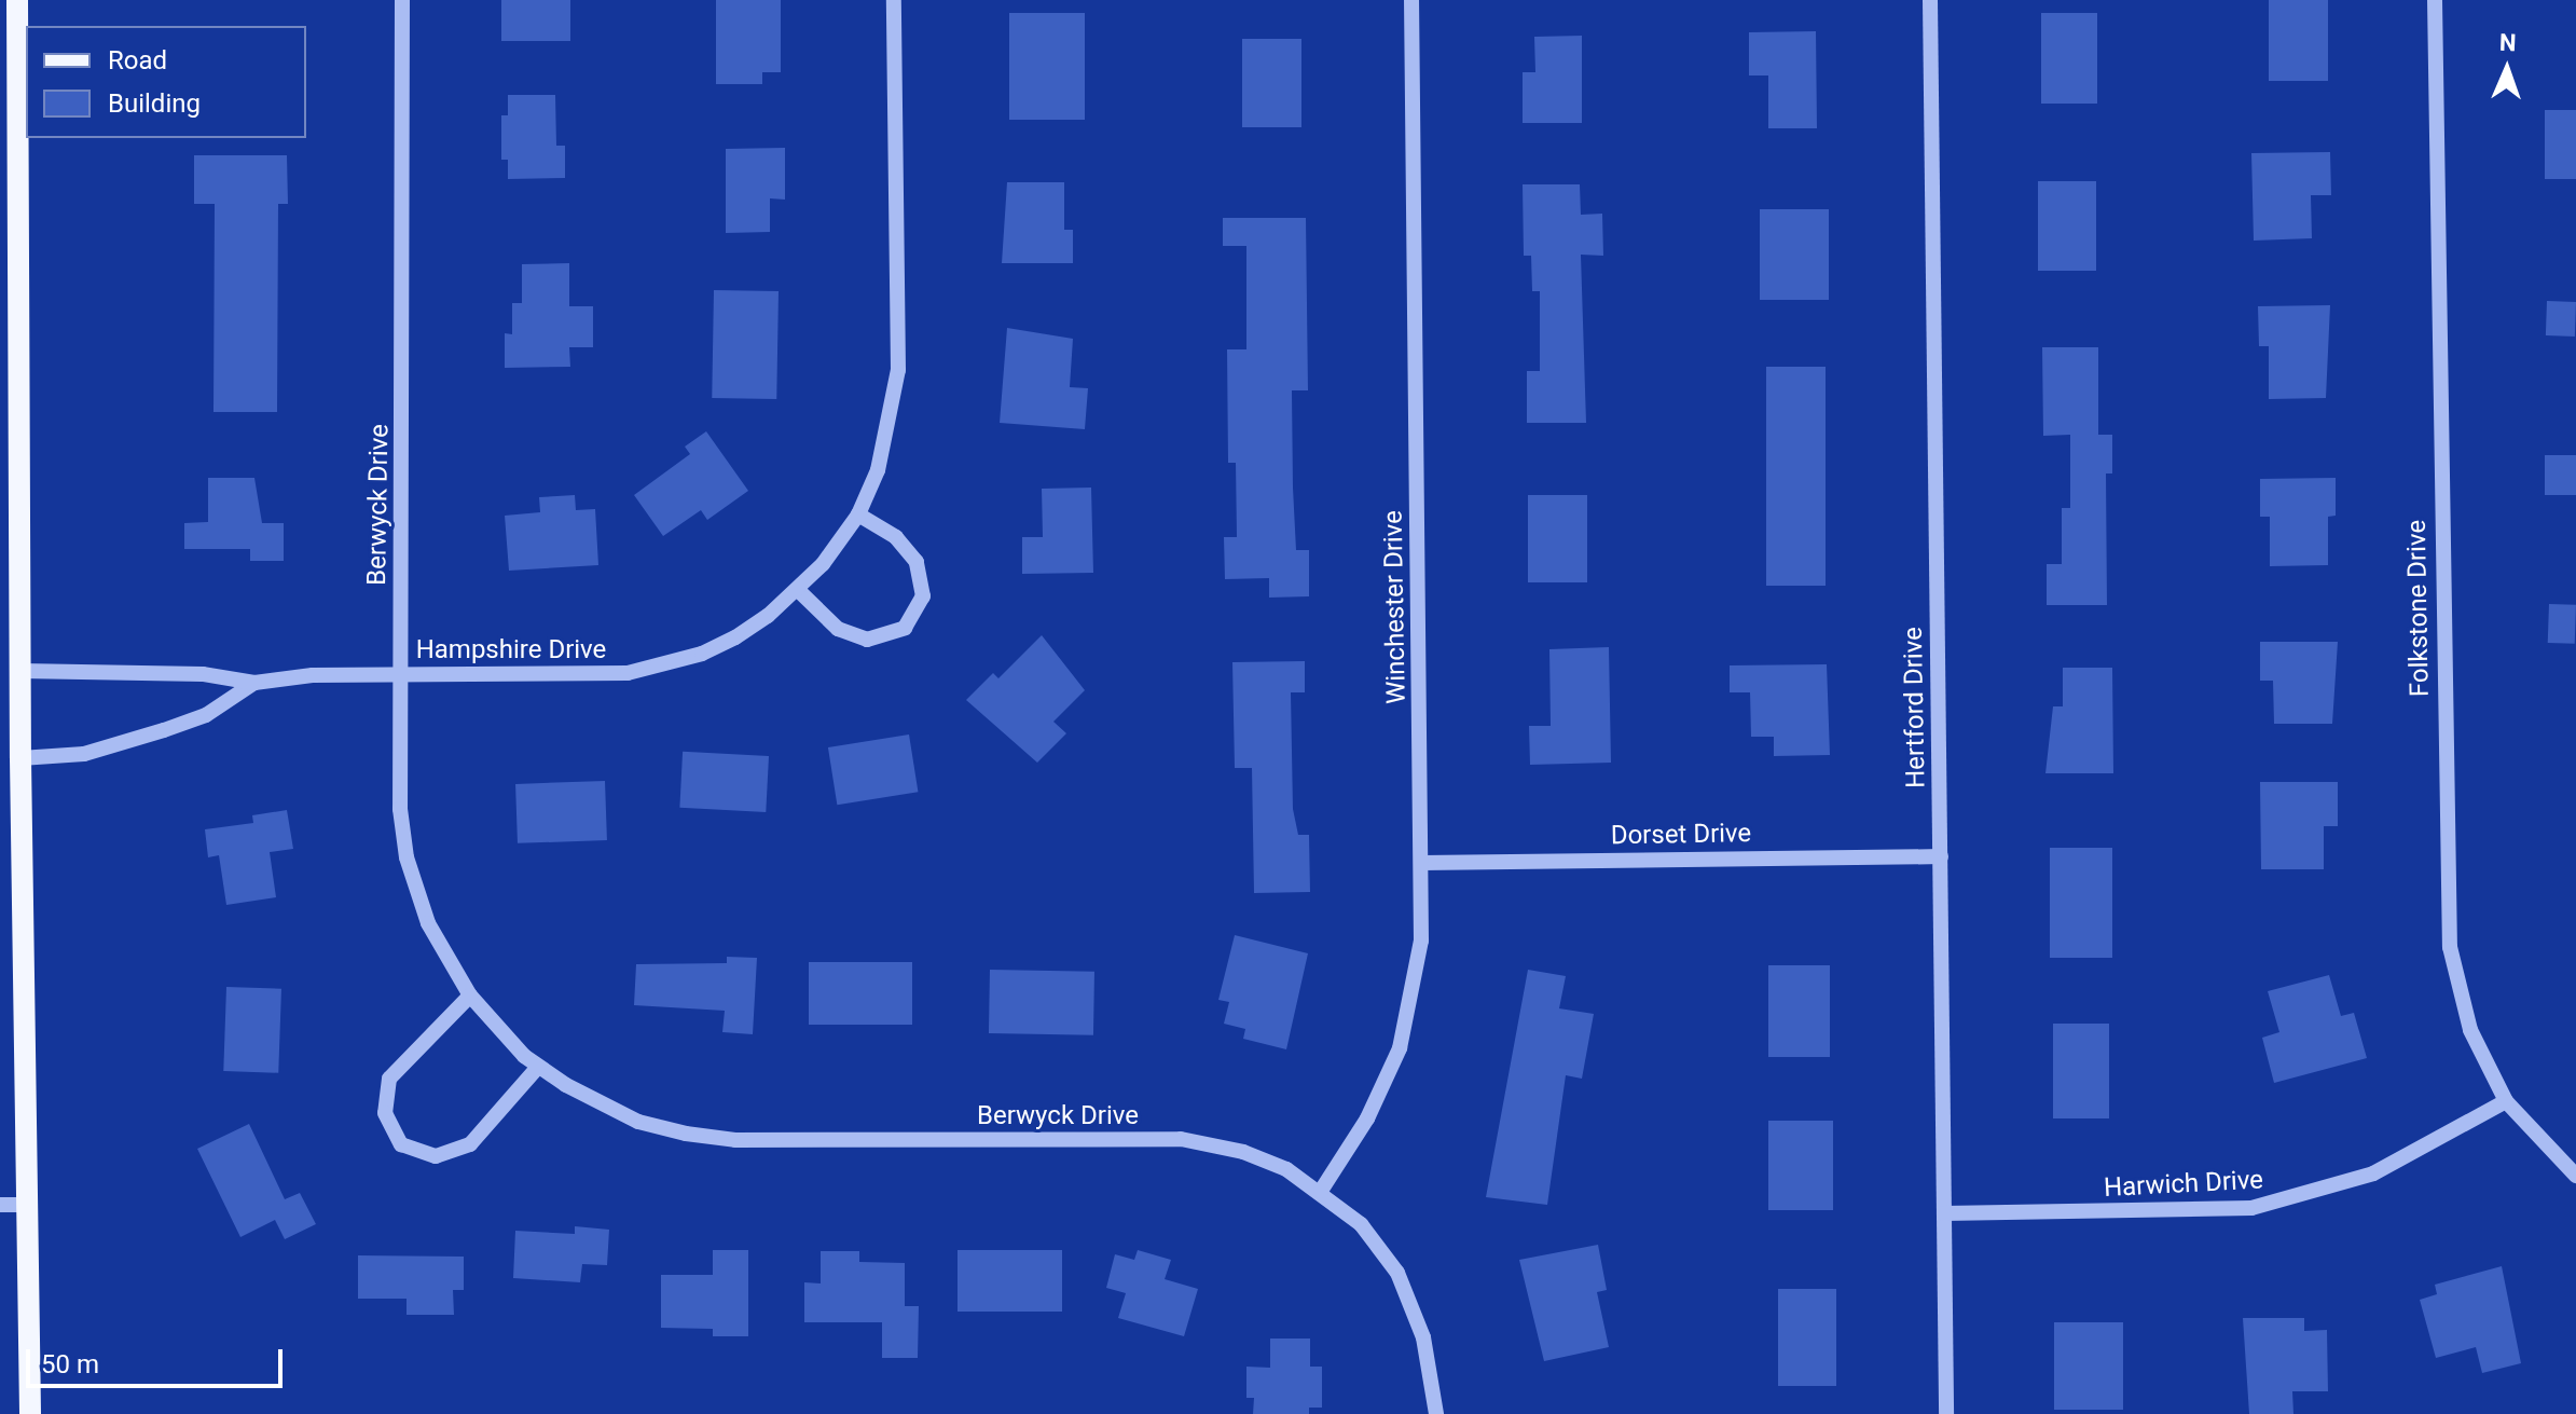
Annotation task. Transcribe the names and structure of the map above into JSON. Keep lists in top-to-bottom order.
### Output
{
  "streets": {
    "street": [
      "Berwyck Drive",
      "Winchester Drive",
      "Folkstone Drive",
      "Hampshire Drive",
      "Hertford Drive",
      "Dorset Drive",
      "Harwich Drive"
    ]
  },
  "crossings": [
    ["Berwyck Drive", "Winchester Drive"],
    ["Berwyck Drive", "Hampshire Drive"],
    ["Winchester Drive", "Dorset Drive"],
    ["Folkstone Drive", "Harwich Drive"],
    ["Hertford Drive", "Dorset Drive"],
    ["Hertford Drive", "Harwich Drive"]
  ],
  "legend": ["Road", "Building"],
  "scale_bar": "50 m",
  "north": "top"
}
